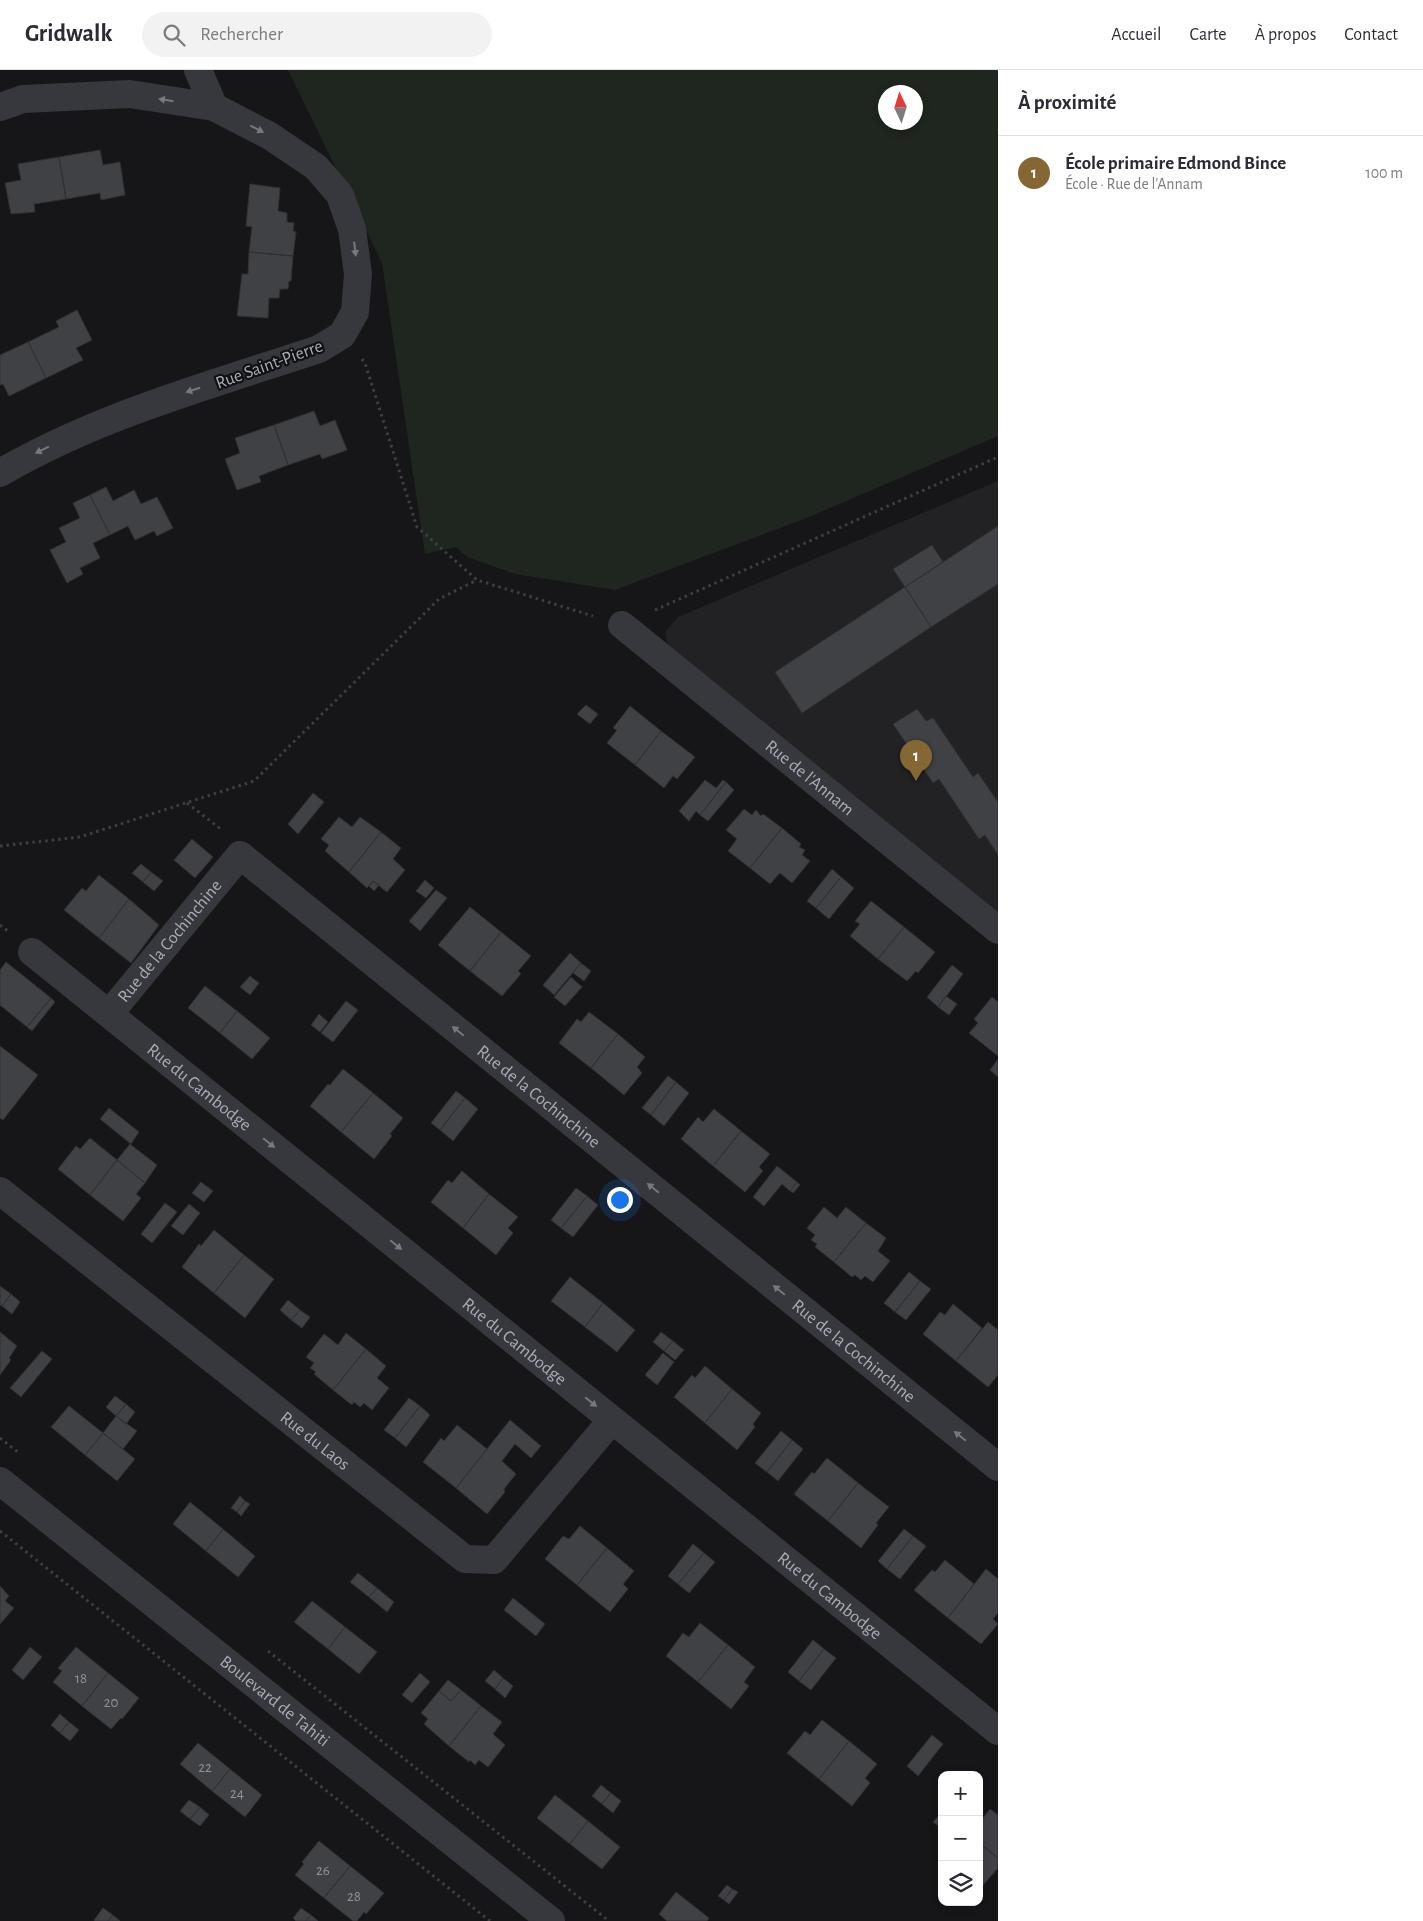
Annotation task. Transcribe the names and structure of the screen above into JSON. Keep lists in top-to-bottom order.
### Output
{
  "streets": {
    "street": [
      "Rue Saint-Pierre",
      "Rue de l'Annam",
      "Rue de la Cochinchine",
      "Rue du Cambodge",
      "Rue du Laos",
      "Boulevard de Tahiti"
    ]
  },
  "crossings": [
    ["Rue de la Cochinchine", "Rue du Cambodge"],
    ["Rue du Cambodge", "Rue du Laos"]
  ],
  "one_way": ["Rue de la Cochinchine", "Rue du Cambodge"],
  "house_numbers": [
    "18",
    "20",
    "22",
    "24",
    "26",
    "28"
  ],
  "north": "top",
  "page": {
    "header": "Gridwalk",
    "search": "Rechercher",
    "nav": [
      "Accueil",
      "Carte",
      "À propos",
      "Contact"
    ],
    "heading": "À proximité",
    "list": [
      {
        "mark": "1",
        "name": "École primaire Edmond Bince",
        "note": "École · Rue de l'Annam",
        "value": "100 m"
      }
    ],
    "pins": "1",
    "map_buttons": ["+", "−"]
  }
}
